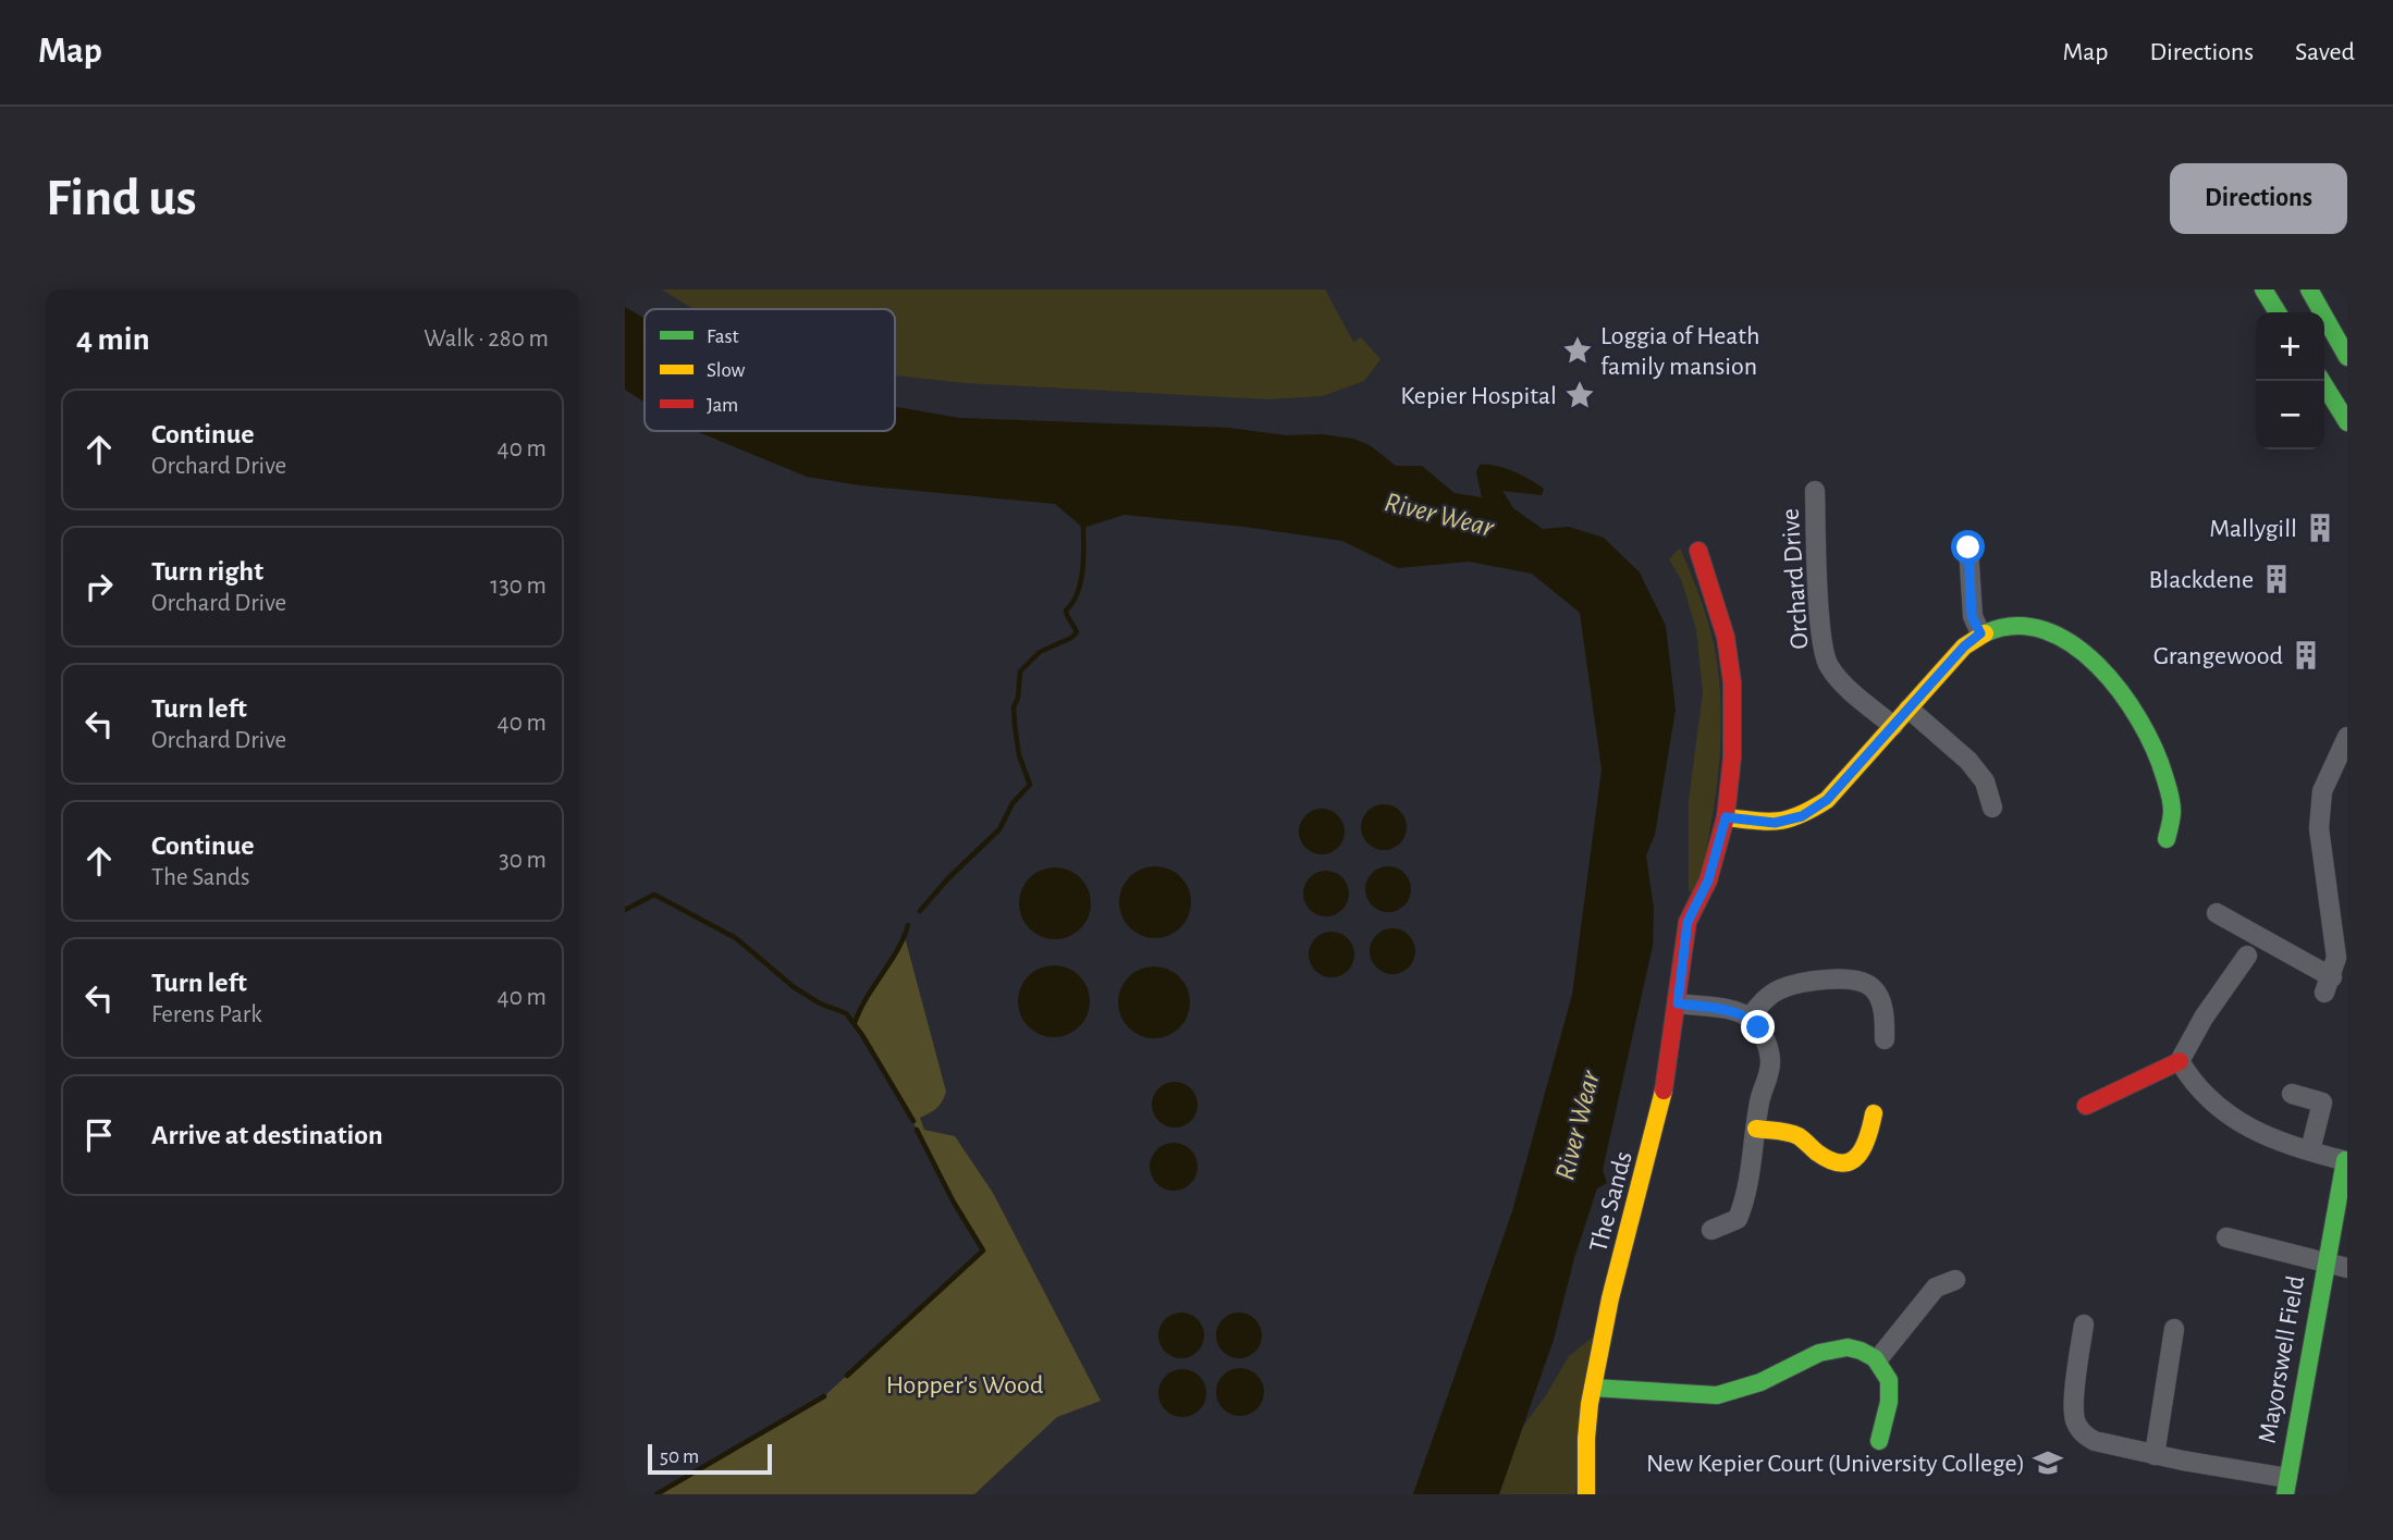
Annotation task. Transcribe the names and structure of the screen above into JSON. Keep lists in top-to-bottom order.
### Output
{
  "streets": {
    "main road": ["The Sands", "Mayorswell Field"],
    "street": ["Orchard Drive"]
  },
  "water": ["River Wear"],
  "parks": ["Hopper's Wood"],
  "places": {
    "place": ["Loggia of Heath family mansion", "Kepier Hospital"],
    "building": ["Mallygill", "Blackdene", "Grangewood"],
    "school or university": ["New Kepier Court (University College)"]
  },
  "legend": ["Fast", "Slow", "Jam"],
  "scale_bar": "50 m",
  "page": {
    "header": "Map",
    "nav": ["Map", "Directions", "Saved"],
    "buttons": "Directions",
    "title": "Find us",
    "heading": ["4 min", "Walk · 280 m"],
    "map_buttons": ["+", "−"],
    "list": [
      ["Continue", "Orchard Drive", "40 m"],
      ["Turn right", "Orchard Drive", "130 m"],
      ["Turn left", "Orchard Drive", "40 m"],
      ["Continue", "The Sands", "30 m"],
      ["Turn left", "Ferens Park", "40 m"],
      "Arrive at destination"
    ],
    "scale": "50 m"
  }
}
